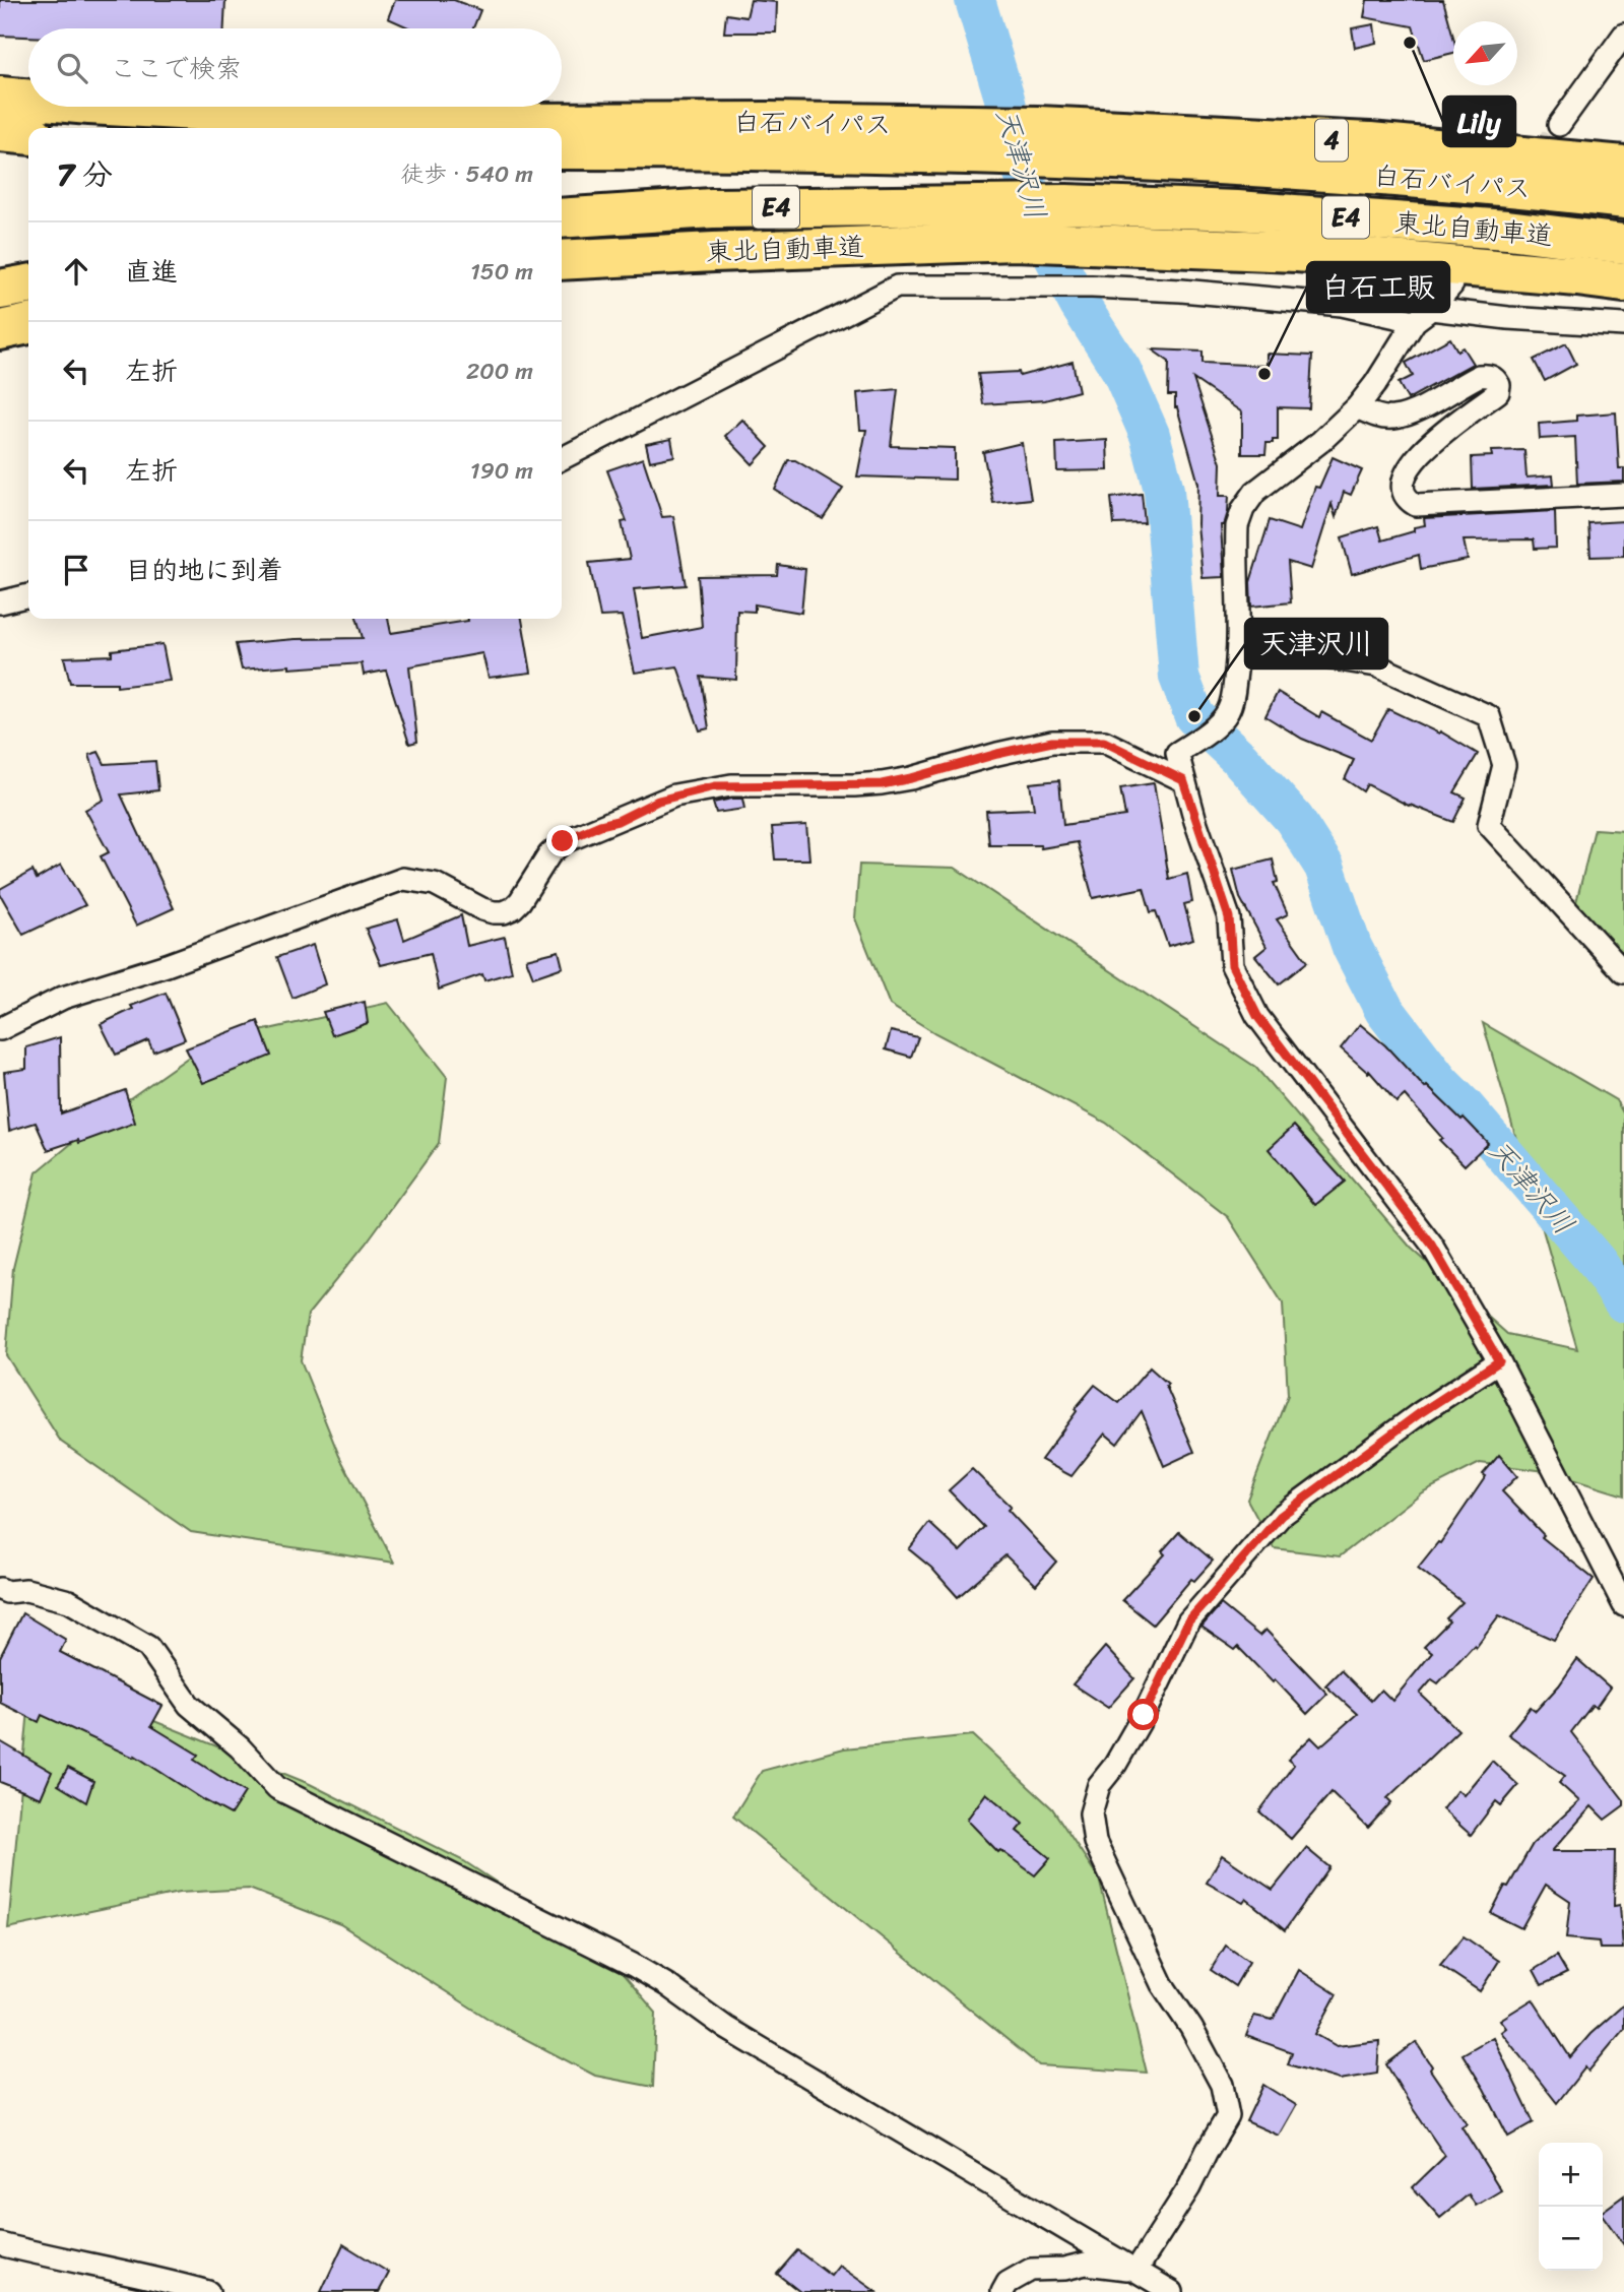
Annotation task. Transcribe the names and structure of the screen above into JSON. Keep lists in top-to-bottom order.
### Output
{
  "streets": {
    "highway": [
      "白石バイパス",
      "4",
      "E4",
      "東北自動車道"
    ]
  },
  "water": ["天津沢川"],
  "places": ["Lily", "白石工販", "天津沢川"],
  "north": "bottom left",
  "page": {
    "search": "ここで検索",
    "heading": ["7 分", "徒歩 · 540 m"],
    "list": [
      ["直進", "150 m"],
      ["左折", "200 m"],
      ["左折", "190 m"],
      "目的地に到着"
    ],
    "map_buttons": ["+", "−"]
  }
}
